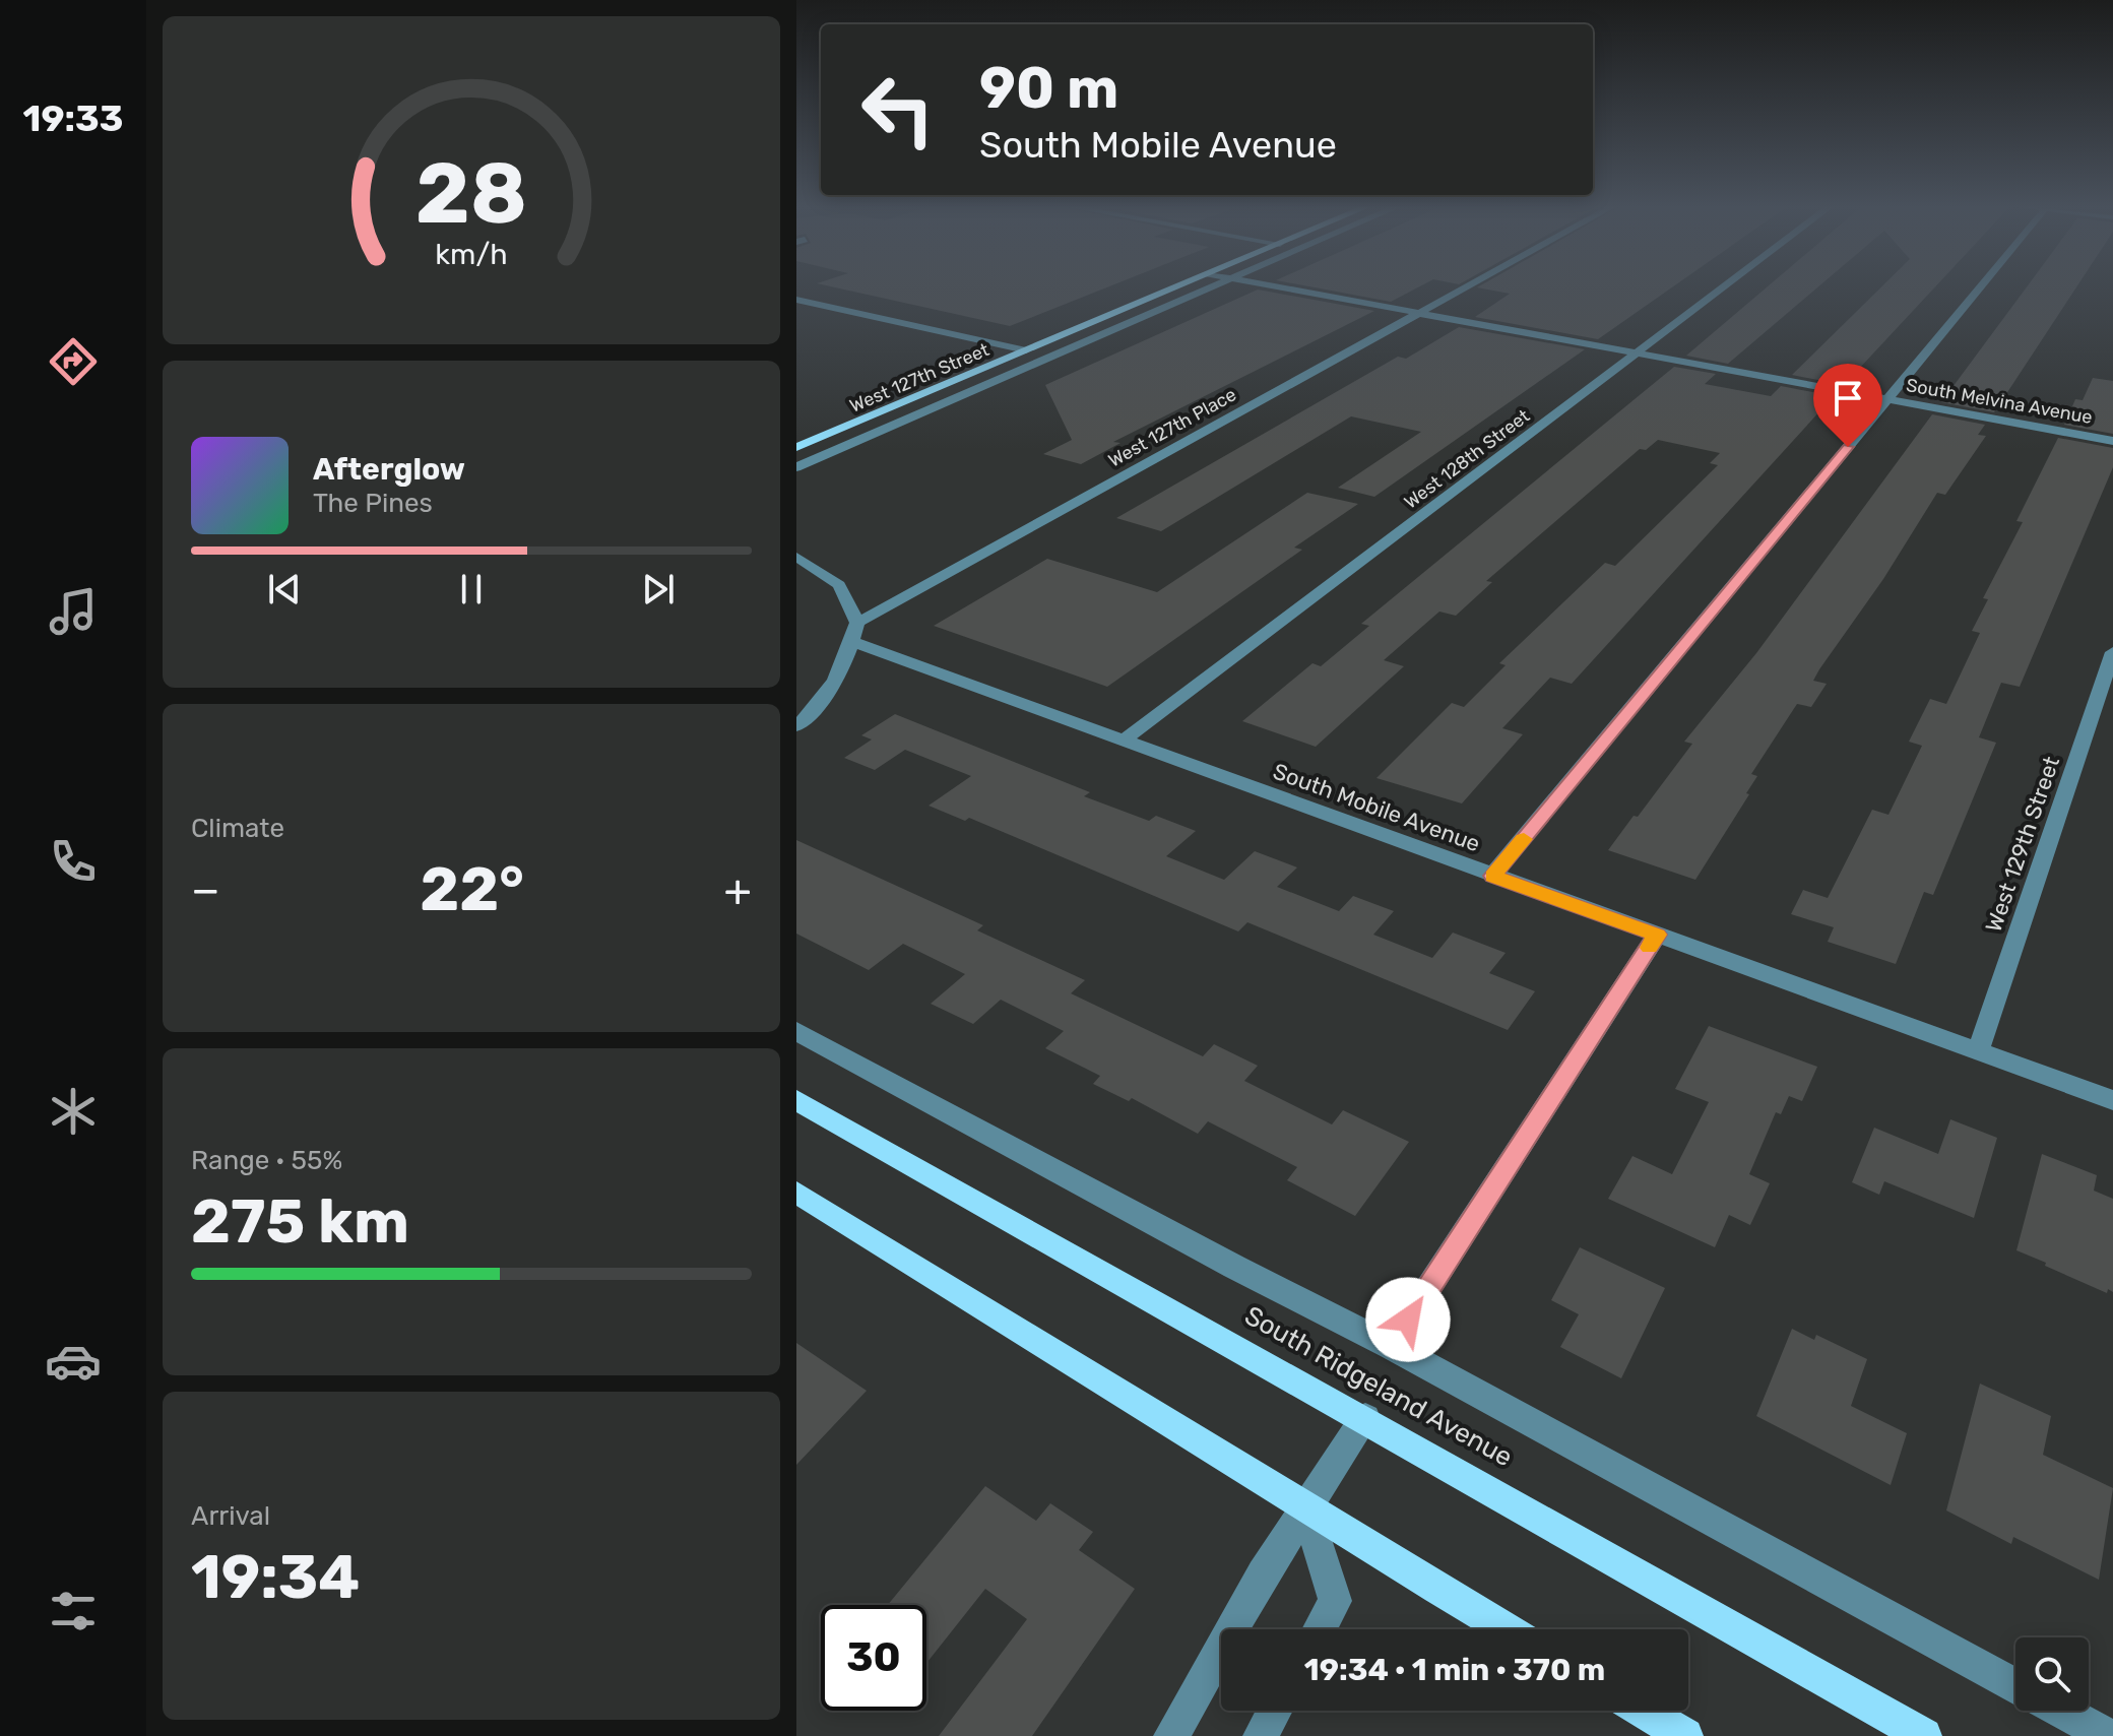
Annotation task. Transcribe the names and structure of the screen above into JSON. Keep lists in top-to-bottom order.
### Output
{
  "streets": {
    "main road": ["West 127th Street", "South Ridgeland Avenue"],
    "street": [
      "South Melvina Avenue",
      "West 127th Place",
      "West 128th Street",
      "South Mobile Avenue",
      "West 129th Street"
    ]
  },
  "crossings": [
    ["South Melvina Avenue", "West 127th Place"],
    ["South Melvina Avenue", "West 128th Street"],
    ["West 127th Place", "South Mobile Avenue"],
    ["West 128th Street", "South Mobile Avenue"],
    ["South Mobile Avenue", "West 129th Street"]
  ],
  "page": {
    "tabs": "19:33",
    "turn": ["90 m", "South Mobile Avenue"],
    "song": ["Afterglow", "The Pines"],
    "tile": [
      "Climate",
      ["Range · 55%", "275 km"],
      ["Arrival", "19:34"]
    ],
    "heat": ["−", "22°", "+"],
    "limit": "30",
    "trip": "19:34 · 1 min · 370 m",
    "gauge": ["28", "km/h"]
  }
}
